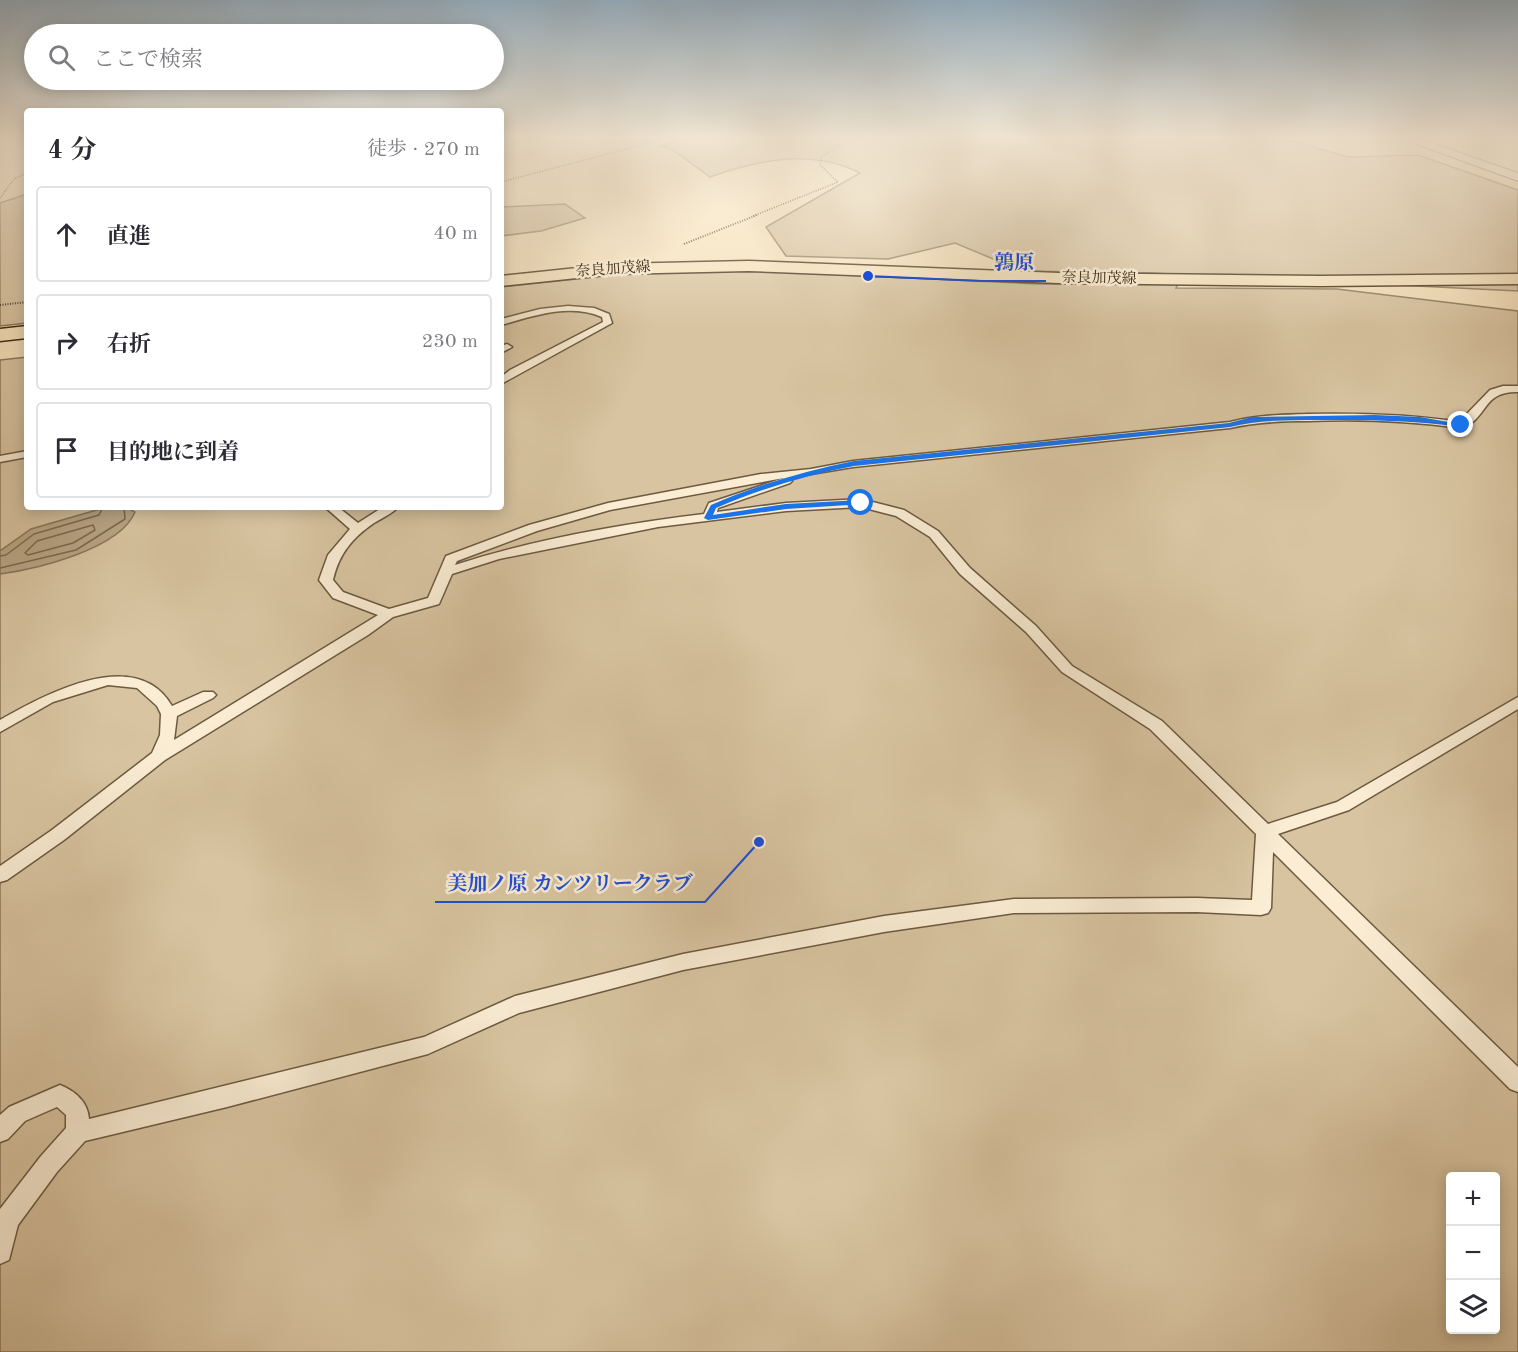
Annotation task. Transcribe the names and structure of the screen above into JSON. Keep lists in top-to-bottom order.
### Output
{
  "streets": {
    "main road": ["奈良加茂線"]
  },
  "places": ["鶉原", "美加ノ原 カンツリークラブ"],
  "page": {
    "search": "ここで検索",
    "heading": ["4 分", "徒歩 · 270 m"],
    "list": [
      ["直進", "40 m"],
      ["右折", "230 m"],
      "目的地に到着"
    ],
    "map_buttons": ["+", "−"]
  }
}
